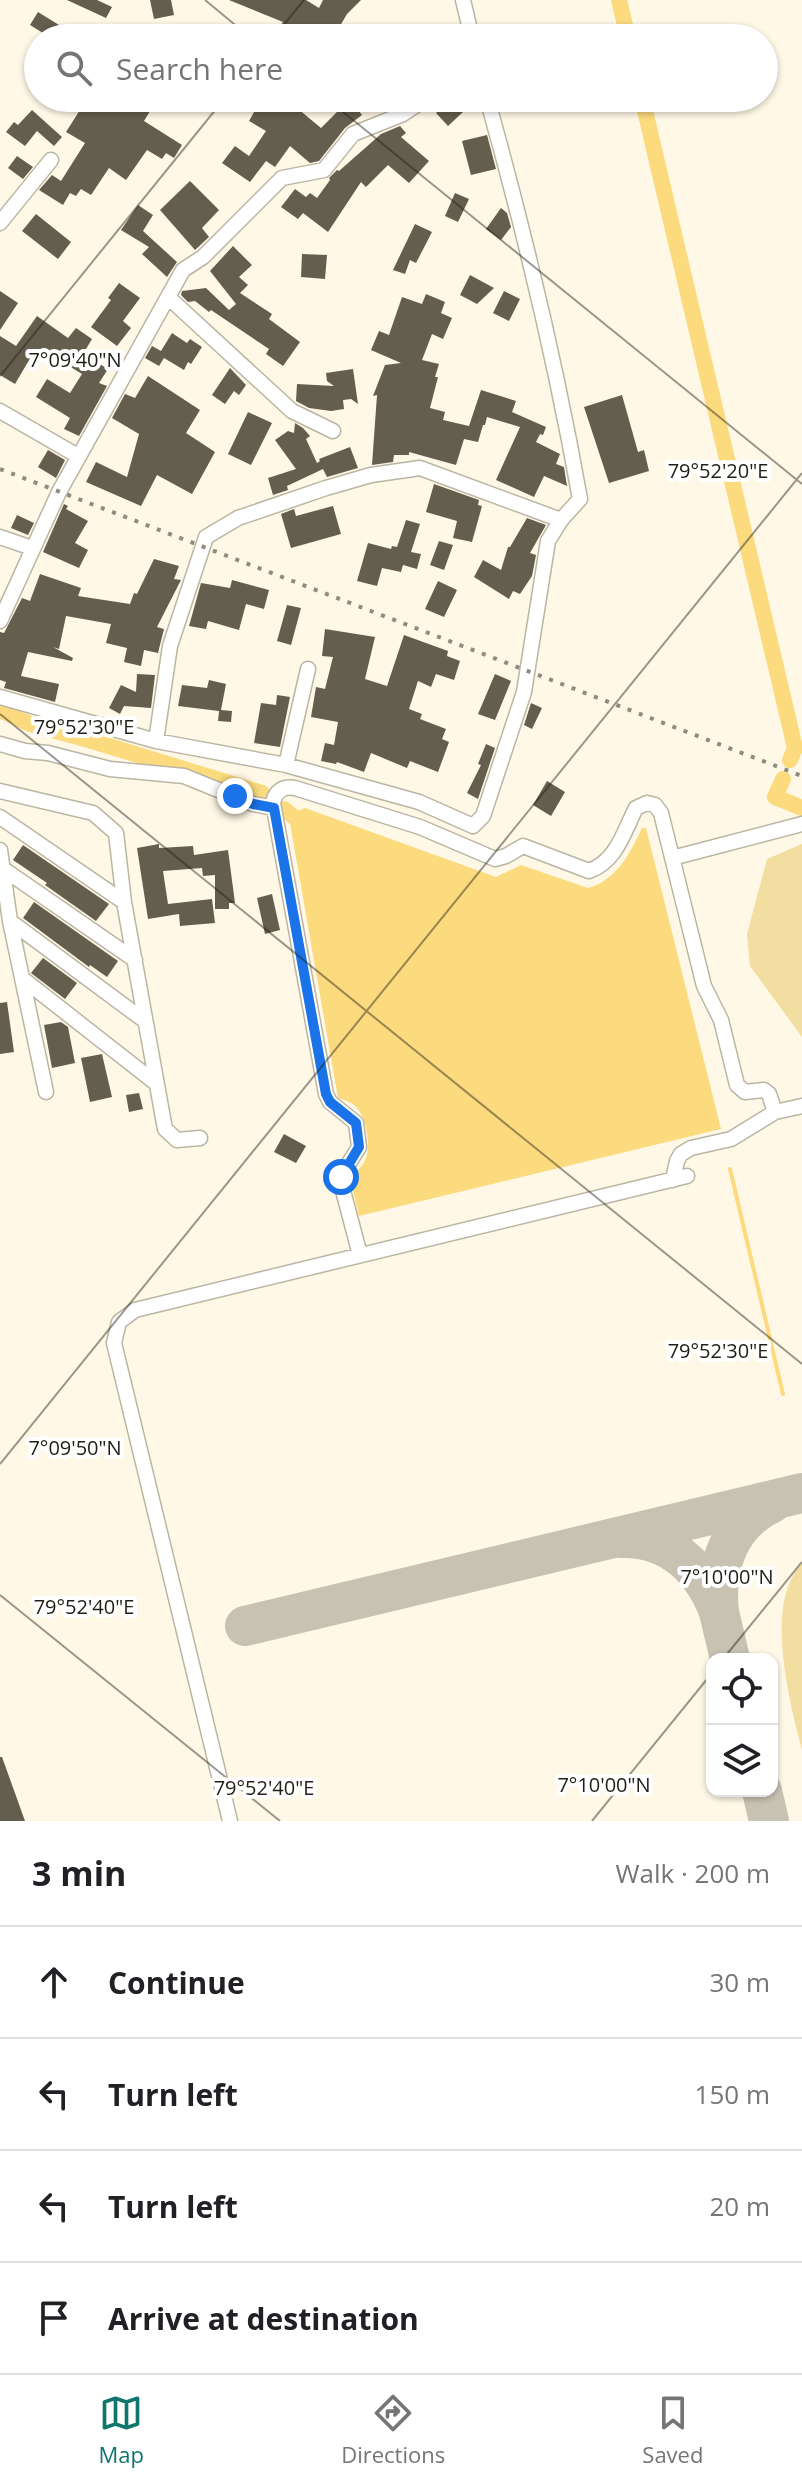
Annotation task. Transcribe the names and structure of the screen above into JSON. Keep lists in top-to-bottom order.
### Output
{
  "page": {
    "search": "Search here",
    "heading": ["3 min", "Walk · 200 m"],
    "list": [
      ["Continue", "30 m"],
      ["Turn left", "150 m"],
      ["Turn left", "20 m"],
      "Arrive at destination"
    ],
    "nav": ["Map", "Directions", "Saved"]
  },
  "coordinates": [
    "7°09'40\"N",
    "79°52'20\"E",
    "79°52'30\"E",
    "7°09'50\"N",
    "7°10'00\"N",
    "79°52'40\"E"
  ]
}
